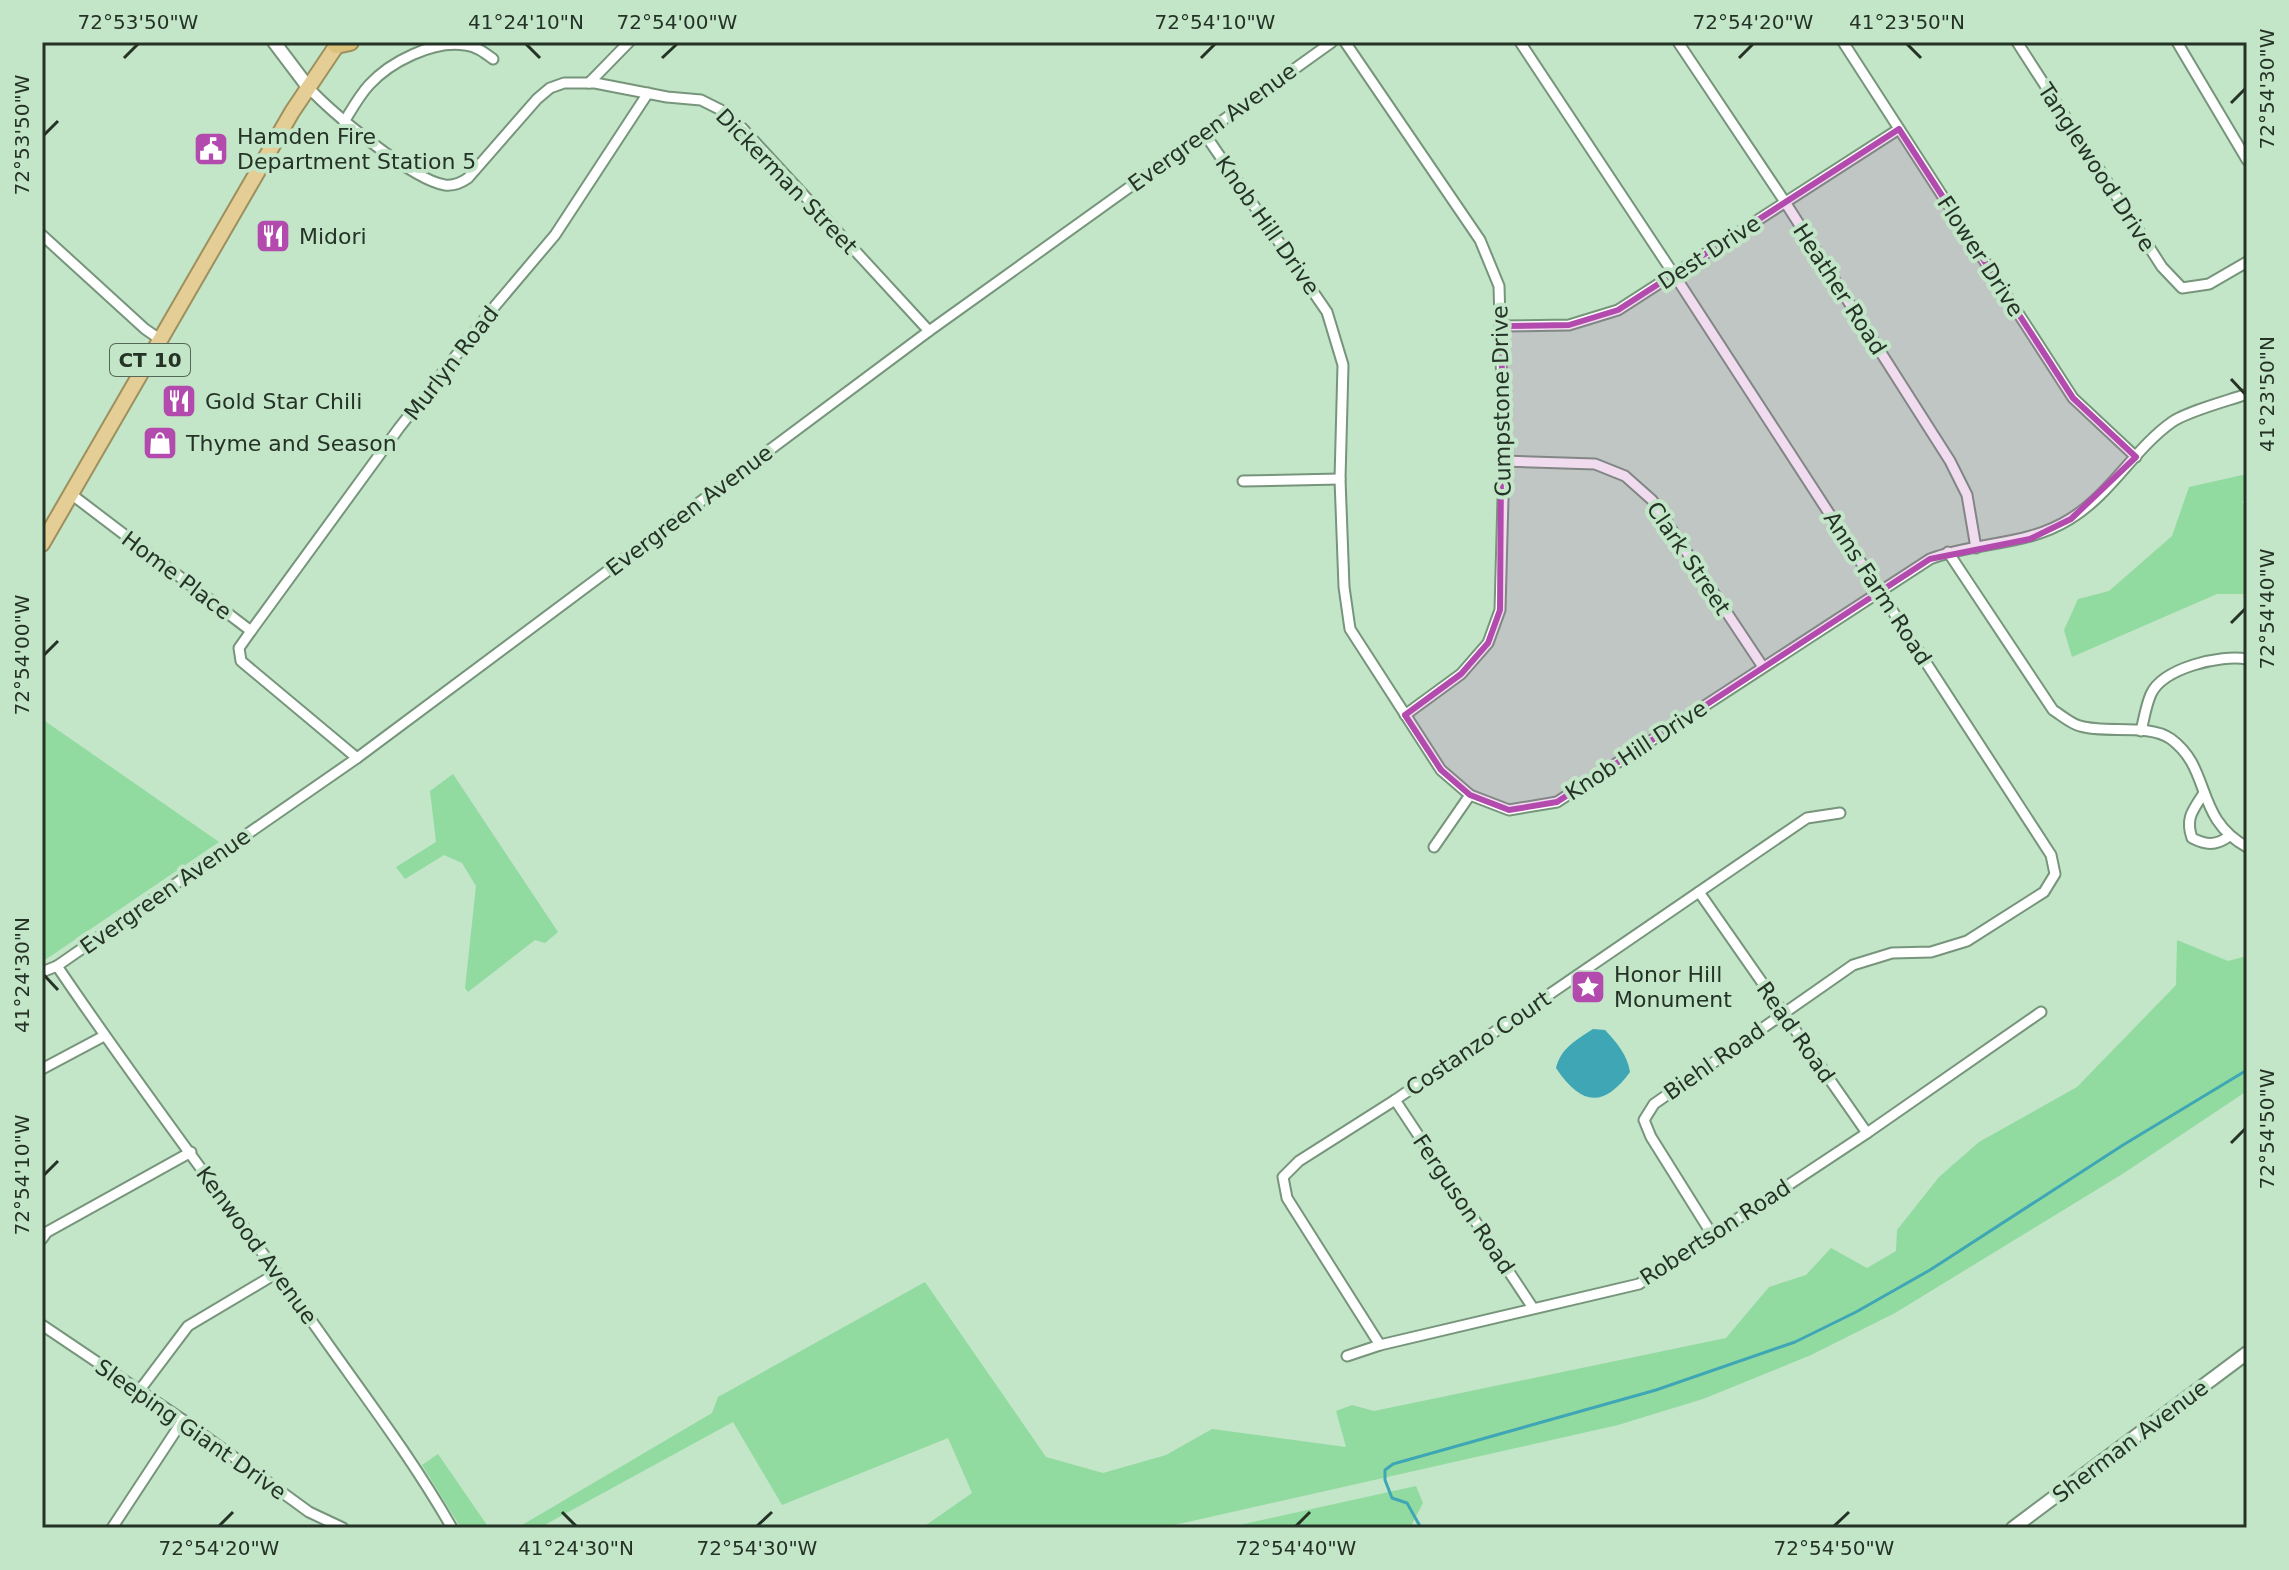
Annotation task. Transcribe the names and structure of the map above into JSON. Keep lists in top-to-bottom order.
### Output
{
  "streets": {
    "highway": ["CT 10"],
    "main road": ["Sherman Avenue"],
    "street": [
      "Evergreen Avenue",
      "Tanglewood Drive",
      "Dickerman Street",
      "Knob Hill Drive",
      "Dest Drive",
      "Flower Drive",
      "Heather Road",
      "Murlyn Road",
      "Cumpstone Drive",
      "Clark Street",
      "Home Place",
      "Anns Farm Road",
      "Read Road",
      "Costanzo Court",
      "Biehl Road",
      "Ferguson Road",
      "Robertson Road",
      "Kenwood Avenue",
      "Sleeping Giant Drive"
    ]
  },
  "crossings": [
    ["Evergreen Avenue", "Dickerman Street"],
    ["Evergreen Avenue", "Knob Hill Drive"],
    ["Evergreen Avenue", "Home Place"],
    ["Evergreen Avenue", "Kenwood Avenue"],
    ["Dickerman Street", "CT 10"],
    ["Dickerman Street", "Murlyn Road"],
    ["Knob Hill Drive", "Flower Drive"],
    ["Knob Hill Drive", "Heather Road"],
    ["Knob Hill Drive", "Cumpstone Drive"],
    ["Knob Hill Drive", "Clark Street"],
    ["Knob Hill Drive", "Anns Farm Road"],
    ["Dest Drive", "Flower Drive"],
    ["Dest Drive", "Heather Road"],
    ["Dest Drive", "Cumpstone Drive"],
    ["Dest Drive", "Anns Farm Road"],
    ["CT 10", "Home Place"],
    ["Murlyn Road", "Home Place"],
    ["Cumpstone Drive", "Clark Street"],
    ["Anns Farm Road", "Read Road"],
    ["Anns Farm Road", "Biehl Road"],
    ["Read Road", "Costanzo Court"],
    ["Read Road", "Biehl Road"],
    ["Read Road", "Robertson Road"],
    ["Costanzo Court", "Ferguson Road"],
    ["Costanzo Court", "Robertson Road"],
    ["Biehl Road", "Robertson Road"],
    ["Ferguson Road", "Robertson Road"]
  ],
  "places": {
    "public building": ["Hamden Fire Department Station 5"],
    "restaurant": ["Midori", "Gold Star Chili"],
    "shop": ["Thyme and Season"],
    "place": ["Honor Hill Monument"]
  },
  "coordinates": [
    "72°53'50\"W",
    "41°24'10\"N",
    "72°54'00\"W",
    "72°54'10\"W",
    "72°54'20\"W",
    "41°23'50\"N",
    "72°54'30\"W",
    "72°54'40\"W",
    "41°24'30\"N",
    "72°54'50\"W"
  ]
}
